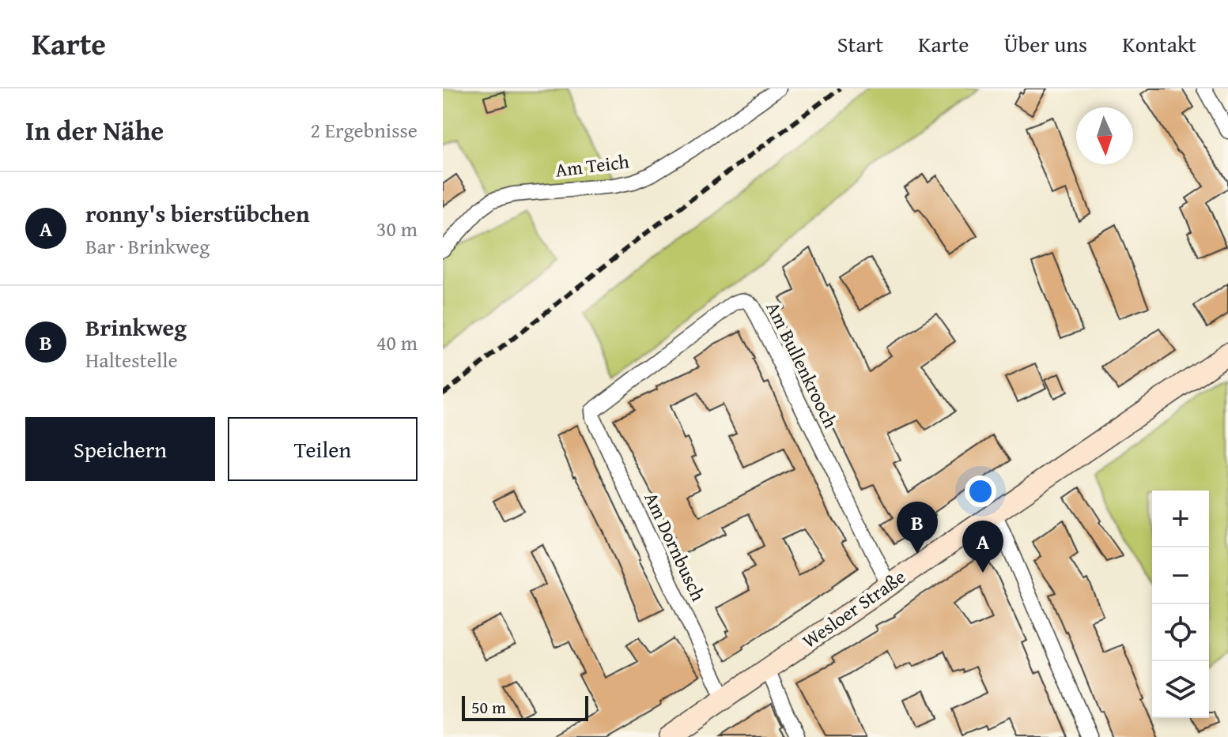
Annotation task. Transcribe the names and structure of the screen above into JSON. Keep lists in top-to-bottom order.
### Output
{
  "streets": {
    "street": [
      "Am Teich",
      "Am Bullenkrooch",
      "Am Dornbusch",
      "Wesloer Straße"
    ]
  },
  "crossings": [
    ["Am Bullenkrooch", "Am Dornbusch"],
    ["Am Bullenkrooch", "Wesloer Straße"],
    ["Am Dornbusch", "Wesloer Straße"]
  ],
  "scale_bar": "50 m",
  "north": "bottom",
  "page": {
    "header": "Karte",
    "nav": [
      "Start",
      "Karte",
      "Über uns",
      "Kontakt"
    ],
    "heading": ["In der Nähe", "2 Ergebnisse"],
    "list": [
      {
        "mark": "A",
        "name": "ronny's bierstübchen",
        "note": "Bar · Brinkweg",
        "value": "30 m"
      },
      {
        "mark": "B",
        "name": "Brinkweg",
        "note": "Haltestelle",
        "value": "40 m"
      }
    ],
    "buttons": ["Speichern", "Teilen"],
    "map_buttons": ["+", "−"],
    "pins": ["B", "A"],
    "scale": "50 m"
  }
}
